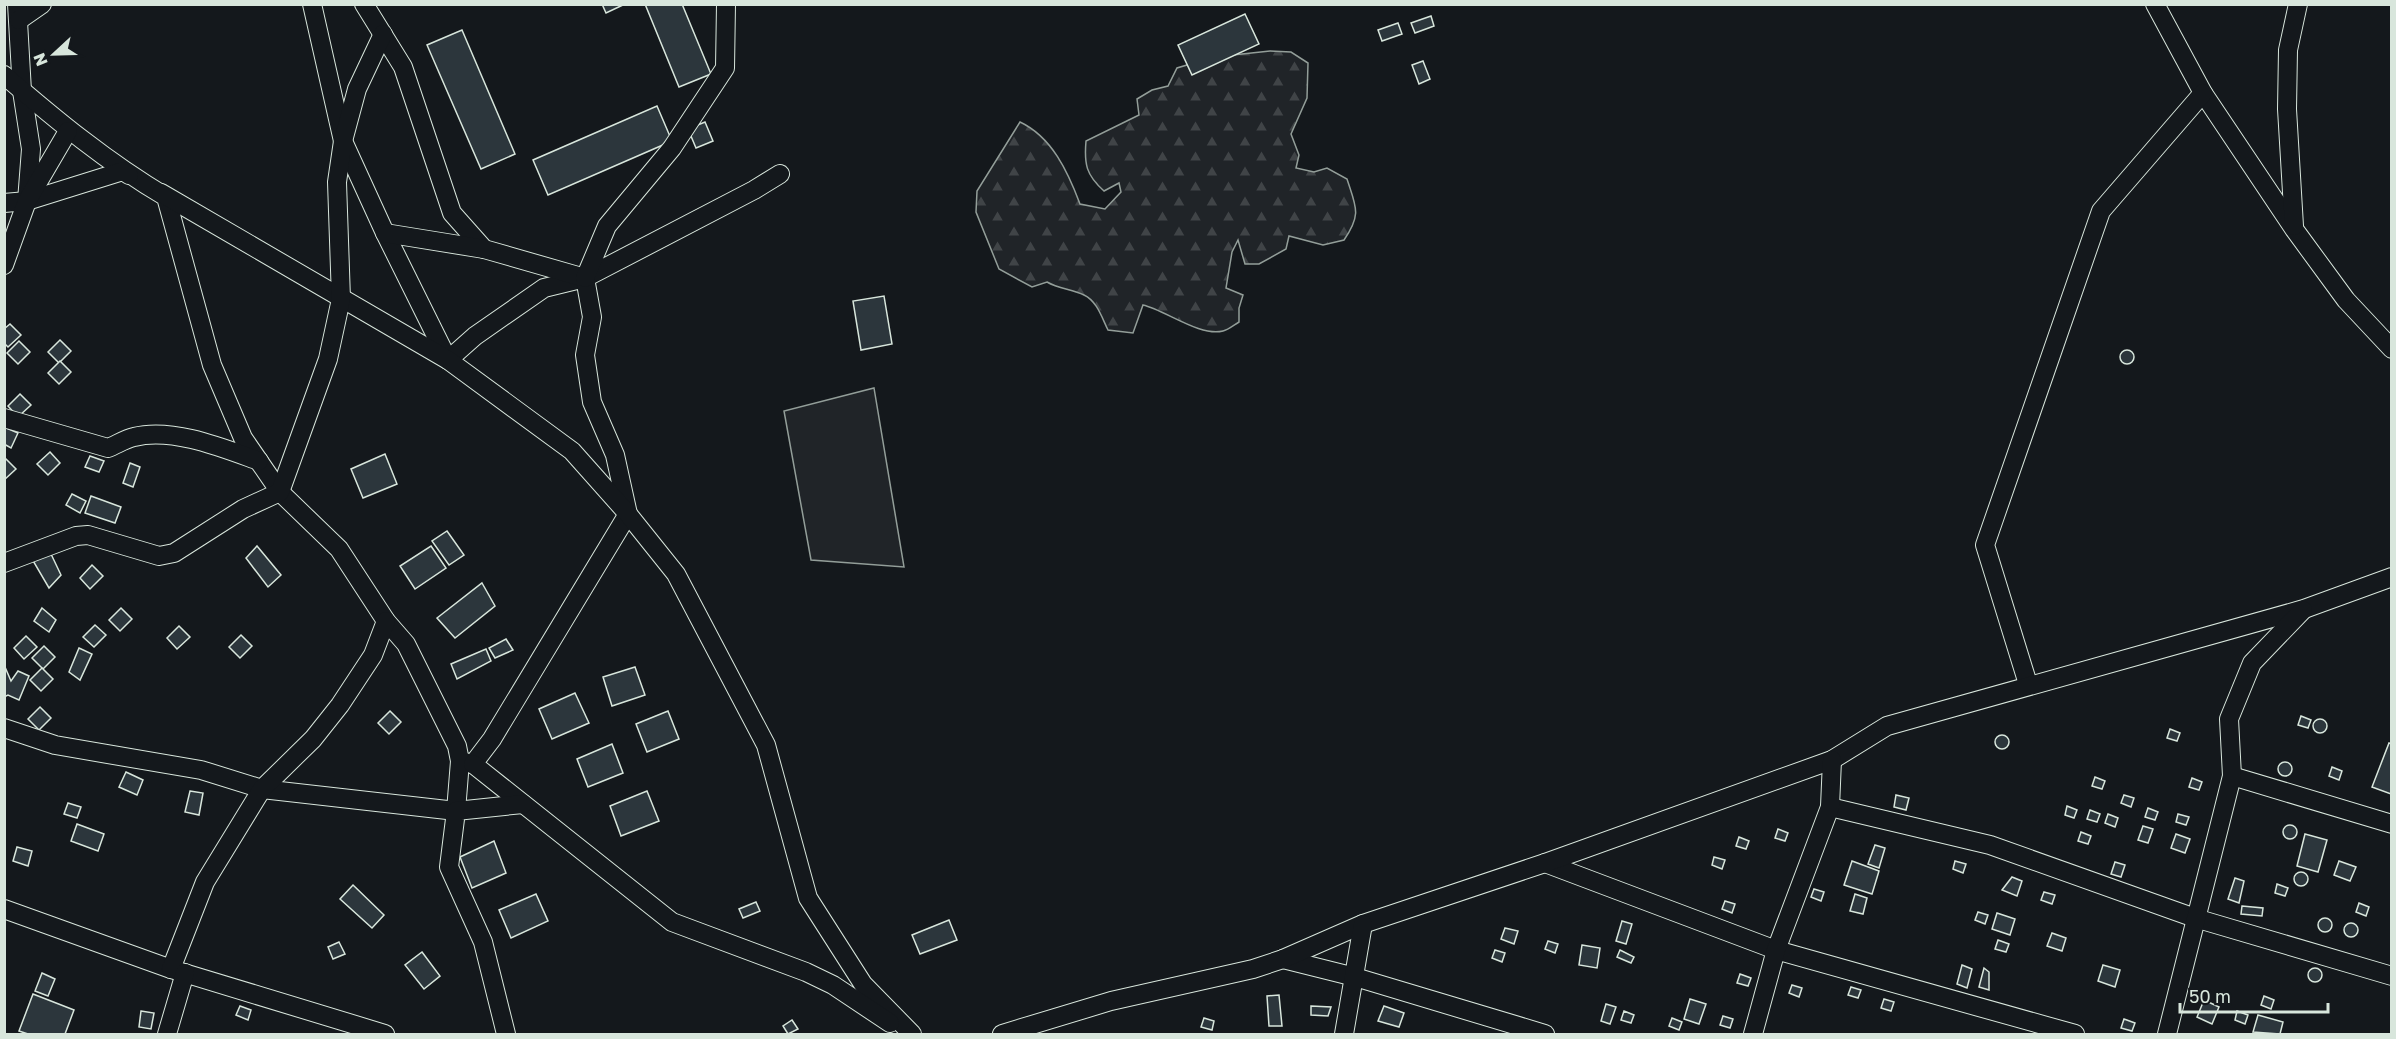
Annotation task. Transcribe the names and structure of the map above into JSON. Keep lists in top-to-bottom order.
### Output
{
  "scale_bar": "50 m",
  "north": "left"
}
